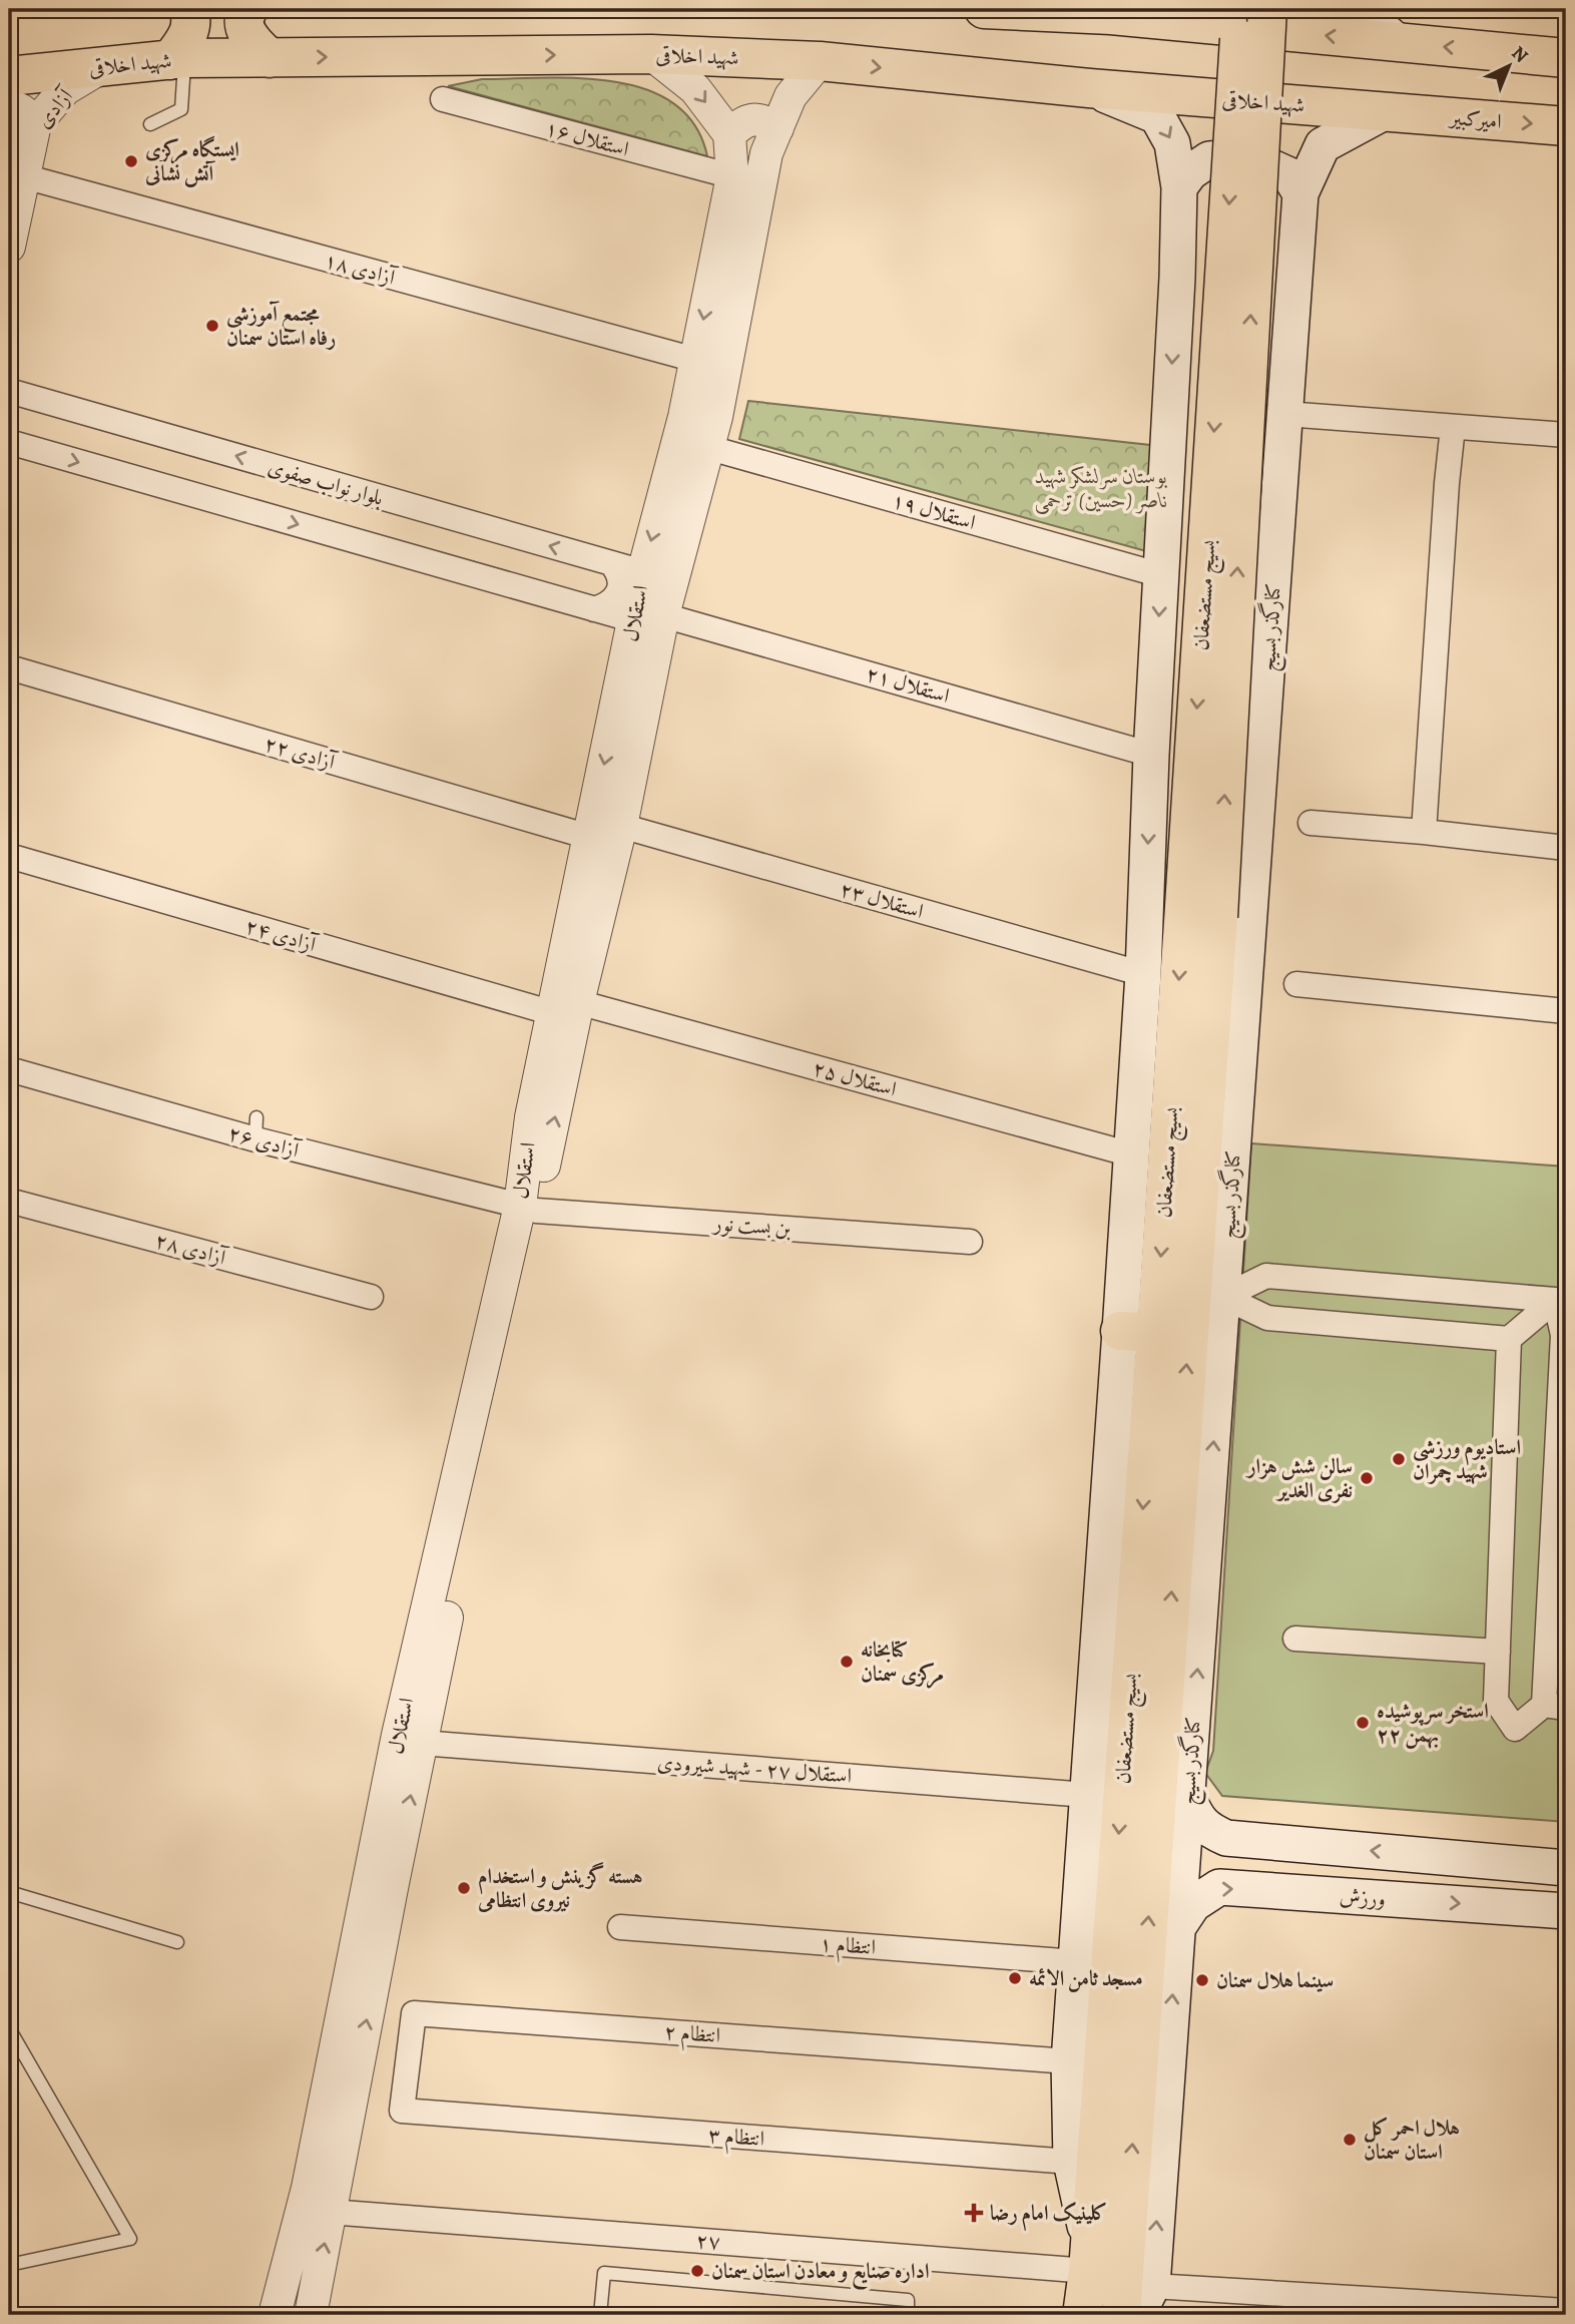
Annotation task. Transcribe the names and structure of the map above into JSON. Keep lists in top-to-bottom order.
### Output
{
  "streets": {
    "main road": [
      "شهید اخلاقی",
      "امیرکبیر",
      "بسیج مستضعفان",
      "کنارگذر بسیج",
      "ورزش"
    ],
    "street": [
      "آزادی",
      "استقلال ۱۶",
      "آزادی ۱۸",
      "بلوار نواب صفوی",
      "استقلال ۱۹",
      "استقلال",
      "استقلال ۲۱",
      "آزادی ۲۲",
      "استقلال ۲۳",
      "آزادی ۲۴",
      "استقلال ۲۵",
      "آزادی ۲۶",
      "بن بست نور",
      "آزادی ۲۸",
      "استقلال ۲۷ - شهید شیرودی",
      "انتظام ۱",
      "انتظام ۲",
      "انتظام ۳",
      "۲۷"
    ]
  },
  "crossings": [
    ["شهید اخلاقی", "آزادی"],
    ["شهید اخلاقی", "امیرکبیر"],
    ["شهید اخلاقی", "استقلال"],
    ["شهید اخلاقی", "کنارگذر بسیج"],
    ["آزادی", "آزادی ۱۸"],
    ["امیرکبیر", "کنارگذر بسیج"],
    ["استقلال ۱۶", "استقلال"],
    ["آزادی ۱۸", "استقلال"],
    ["بلوار نواب صفوی", "استقلال"],
    ["استقلال ۱۹", "استقلال"],
    ["بسیج مستضعفان", "کنارگذر بسیج"],
    ["بسیج مستضعفان", "۲۷"],
    ["استقلال", "استقلال ۲۱"],
    ["استقلال", "آزادی ۲۲"],
    ["استقلال", "استقلال ۲۳"],
    ["استقلال", "آزادی ۲۴"],
    ["استقلال", "استقلال ۲۵"],
    ["استقلال", "آزادی ۲۶"],
    ["استقلال", "بن بست نور"],
    ["استقلال", "استقلال ۲۷ - شهید شیرودی"],
    ["استقلال", "۲۷"],
    ["کنارگذر بسیج", "ورزش"],
    ["آزادی ۲۴", "استقلال ۲۵"],
    ["آزادی ۲۶", "بن بست نور"],
    ["انتظام ۲", "انتظام ۳"]
  ],
  "one_way": ["شهید اخلاقی"],
  "parks": ["بوستان سرلشکر شهید ناصر (حسین) ترحمی"],
  "places": {
    "other": [
      "ایستگاه مرکزی آتش نشانی",
      "مجتمع آموزشی رفاه استان سمنان",
      "استادیوم ورزشی شهید چمران",
      "سالن شش هزار نفری الغدیر",
      "کتابخانه مرکزی سمنان",
      "استخر سرپوشیده ۲۲ بهمن",
      "هسته گزینش و استخدام نیروی انتظامی",
      "مسجد ثامن الائمه",
      "سینما هلال سمنان",
      "هلال احمر کل استان سمنان",
      "اداره صنایع و معادن استان سمنان"
    ],
    "health": ["کلینیک امام رضا"]
  },
  "north": "top right"
}
